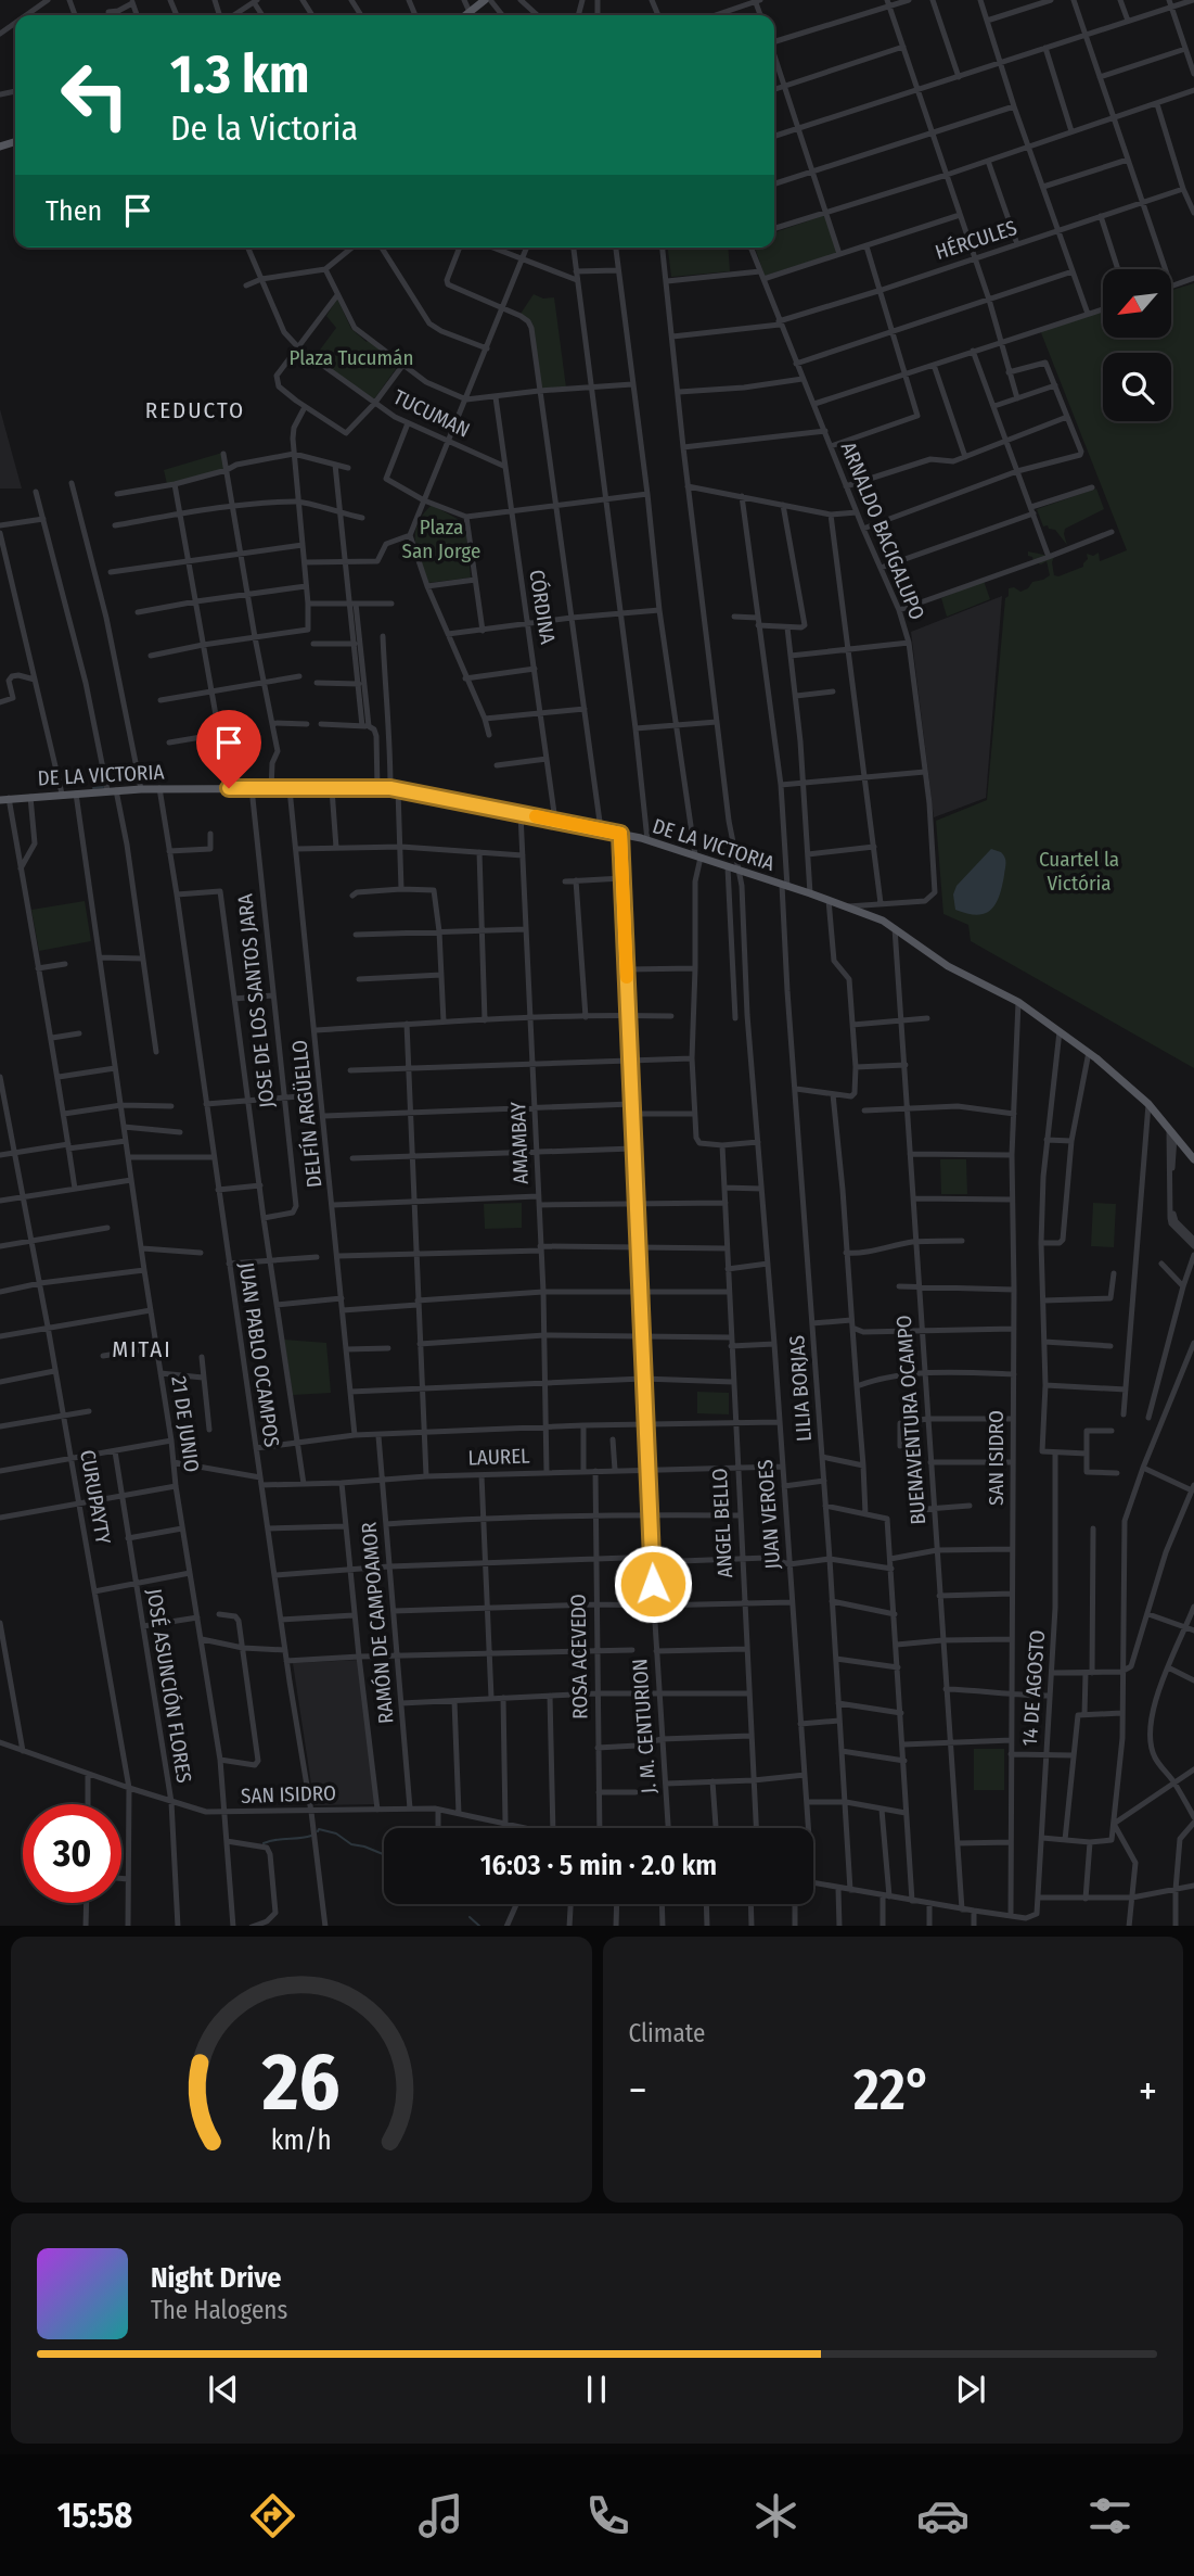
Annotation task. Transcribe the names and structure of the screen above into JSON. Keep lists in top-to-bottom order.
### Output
{
  "streets": {
    "main road": ["DE LA VICTORIA"],
    "street": [
      "HÉRCULES",
      "TUCUMAN",
      "ARNALDO BACIGALUPO",
      "CÓRDINA",
      "JOSE DE LOS SANTOS JARA",
      "DELFÍN ARGÜELLO",
      "AMAMBAY",
      "JUAN PABLO OCAMPOS",
      "LILIA BORJAS",
      "BUENAVENTURA OCAMPO",
      "21 DE JUNIO",
      "LAUREL",
      "SAN ISIDRO",
      "CURUPAYTY",
      "JUAN VEROES",
      "ANGEL BELLO",
      "RAMÓN DE CAMPOAMOR",
      "ROSA ACEVEDO",
      "JOSÉ ASUNCIÓN FLORES",
      "14 DE AGOSTO",
      "J. M. CENTURION"
    ]
  },
  "crossings": [
    ["HÉRCULES", "ARNALDO BACIGALUPO"],
    ["HÉRCULES", "JUAN VEROES"],
    ["TUCUMAN", "CÓRDINA"],
    ["ARNALDO BACIGALUPO", "DE LA VICTORIA"],
    ["CÓRDINA", "DE LA VICTORIA"],
    ["DE LA VICTORIA", "JOSE DE LOS SANTOS JARA"],
    ["DE LA VICTORIA", "DELFÍN ARGÜELLO"],
    ["DE LA VICTORIA", "AMAMBAY"],
    ["DE LA VICTORIA", "JUAN PABLO OCAMPOS"],
    ["DE LA VICTORIA", "LILIA BORJAS"],
    ["DE LA VICTORIA", "BUENAVENTURA OCAMPO"],
    ["DE LA VICTORIA", "21 DE JUNIO"],
    ["DE LA VICTORIA", "SAN ISIDRO"],
    ["DE LA VICTORIA", "JUAN VEROES"],
    ["DE LA VICTORIA", "J. M. CENTURION"],
    ["AMAMBAY", "LAUREL"],
    ["JUAN PABLO OCAMPOS", "LAUREL"],
    ["JUAN PABLO OCAMPOS", "SAN ISIDRO"],
    ["21 DE JUNIO", "LAUREL"],
    ["21 DE JUNIO", "SAN ISIDRO"],
    ["LAUREL", "JUAN VEROES"],
    ["LAUREL", "ANGEL BELLO"],
    ["LAUREL", "RAMÓN DE CAMPOAMOR"],
    ["LAUREL", "ROSA ACEVEDO"],
    ["LAUREL", "J. M. CENTURION"],
    ["SAN ISIDRO", "CURUPAYTY"],
    ["SAN ISIDRO", "RAMÓN DE CAMPOAMOR"],
    ["SAN ISIDRO", "JOSÉ ASUNCIÓN FLORES"]
  ],
  "districts": ["REDUCTO", "MITAI"],
  "parks": ["Plaza Tucumán", "Plaza San Jorge", "Cuartel la Victória"],
  "north": "bottom left",
  "page": {
    "turn": ["1.3 km", "De la Victoria"],
    "then": "Then",
    "limit": "30",
    "trip": "16:03 · 5 min · 2.0 km",
    "tile": "Climate",
    "heat": ["−", "22°", "+"],
    "song": ["Night Drive", "The Halogens"],
    "tabs": "15:58",
    "gauge": ["26", "km/h"]
  }
}
